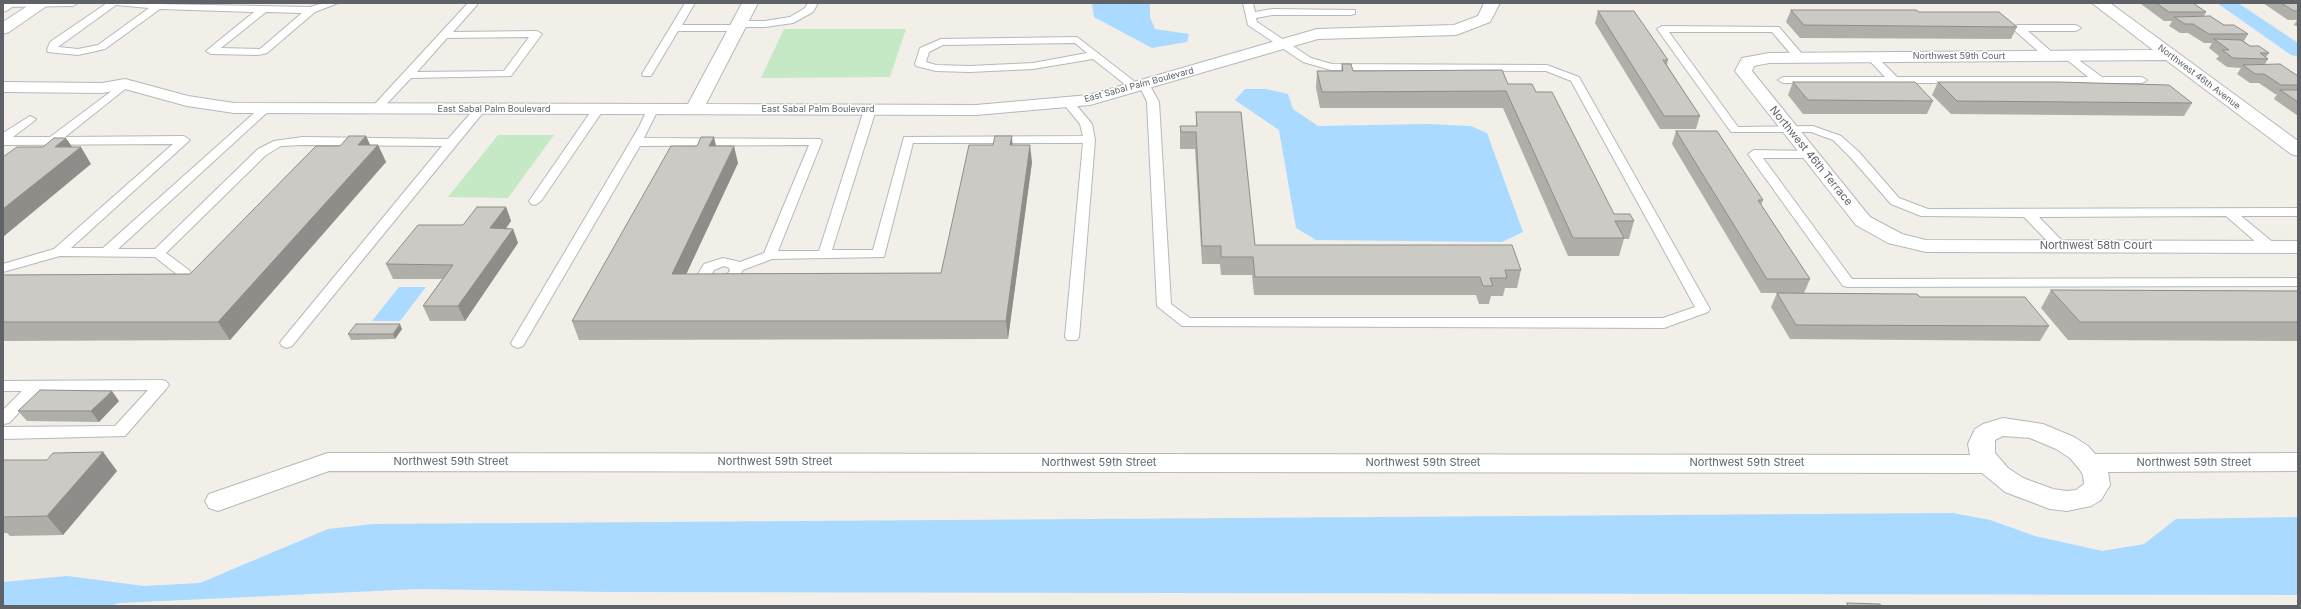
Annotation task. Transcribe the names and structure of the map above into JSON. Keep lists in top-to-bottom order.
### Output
{
  "streets": {
    "street": [
      "Northwest 59th Court",
      "Northwest 46th Avenue",
      "East Sabal Palm Boulevard",
      "Northwest 46th Terrace",
      "Northwest 58th Court",
      "Northwest 59th Street"
    ]
  },
  "crossings": [
    ["Northwest 59th Court", "Northwest 46th Avenue"],
    ["Northwest 59th Court", "Northwest 46th Terrace"],
    ["Northwest 46th Terrace", "Northwest 58th Court"]
  ]
}
